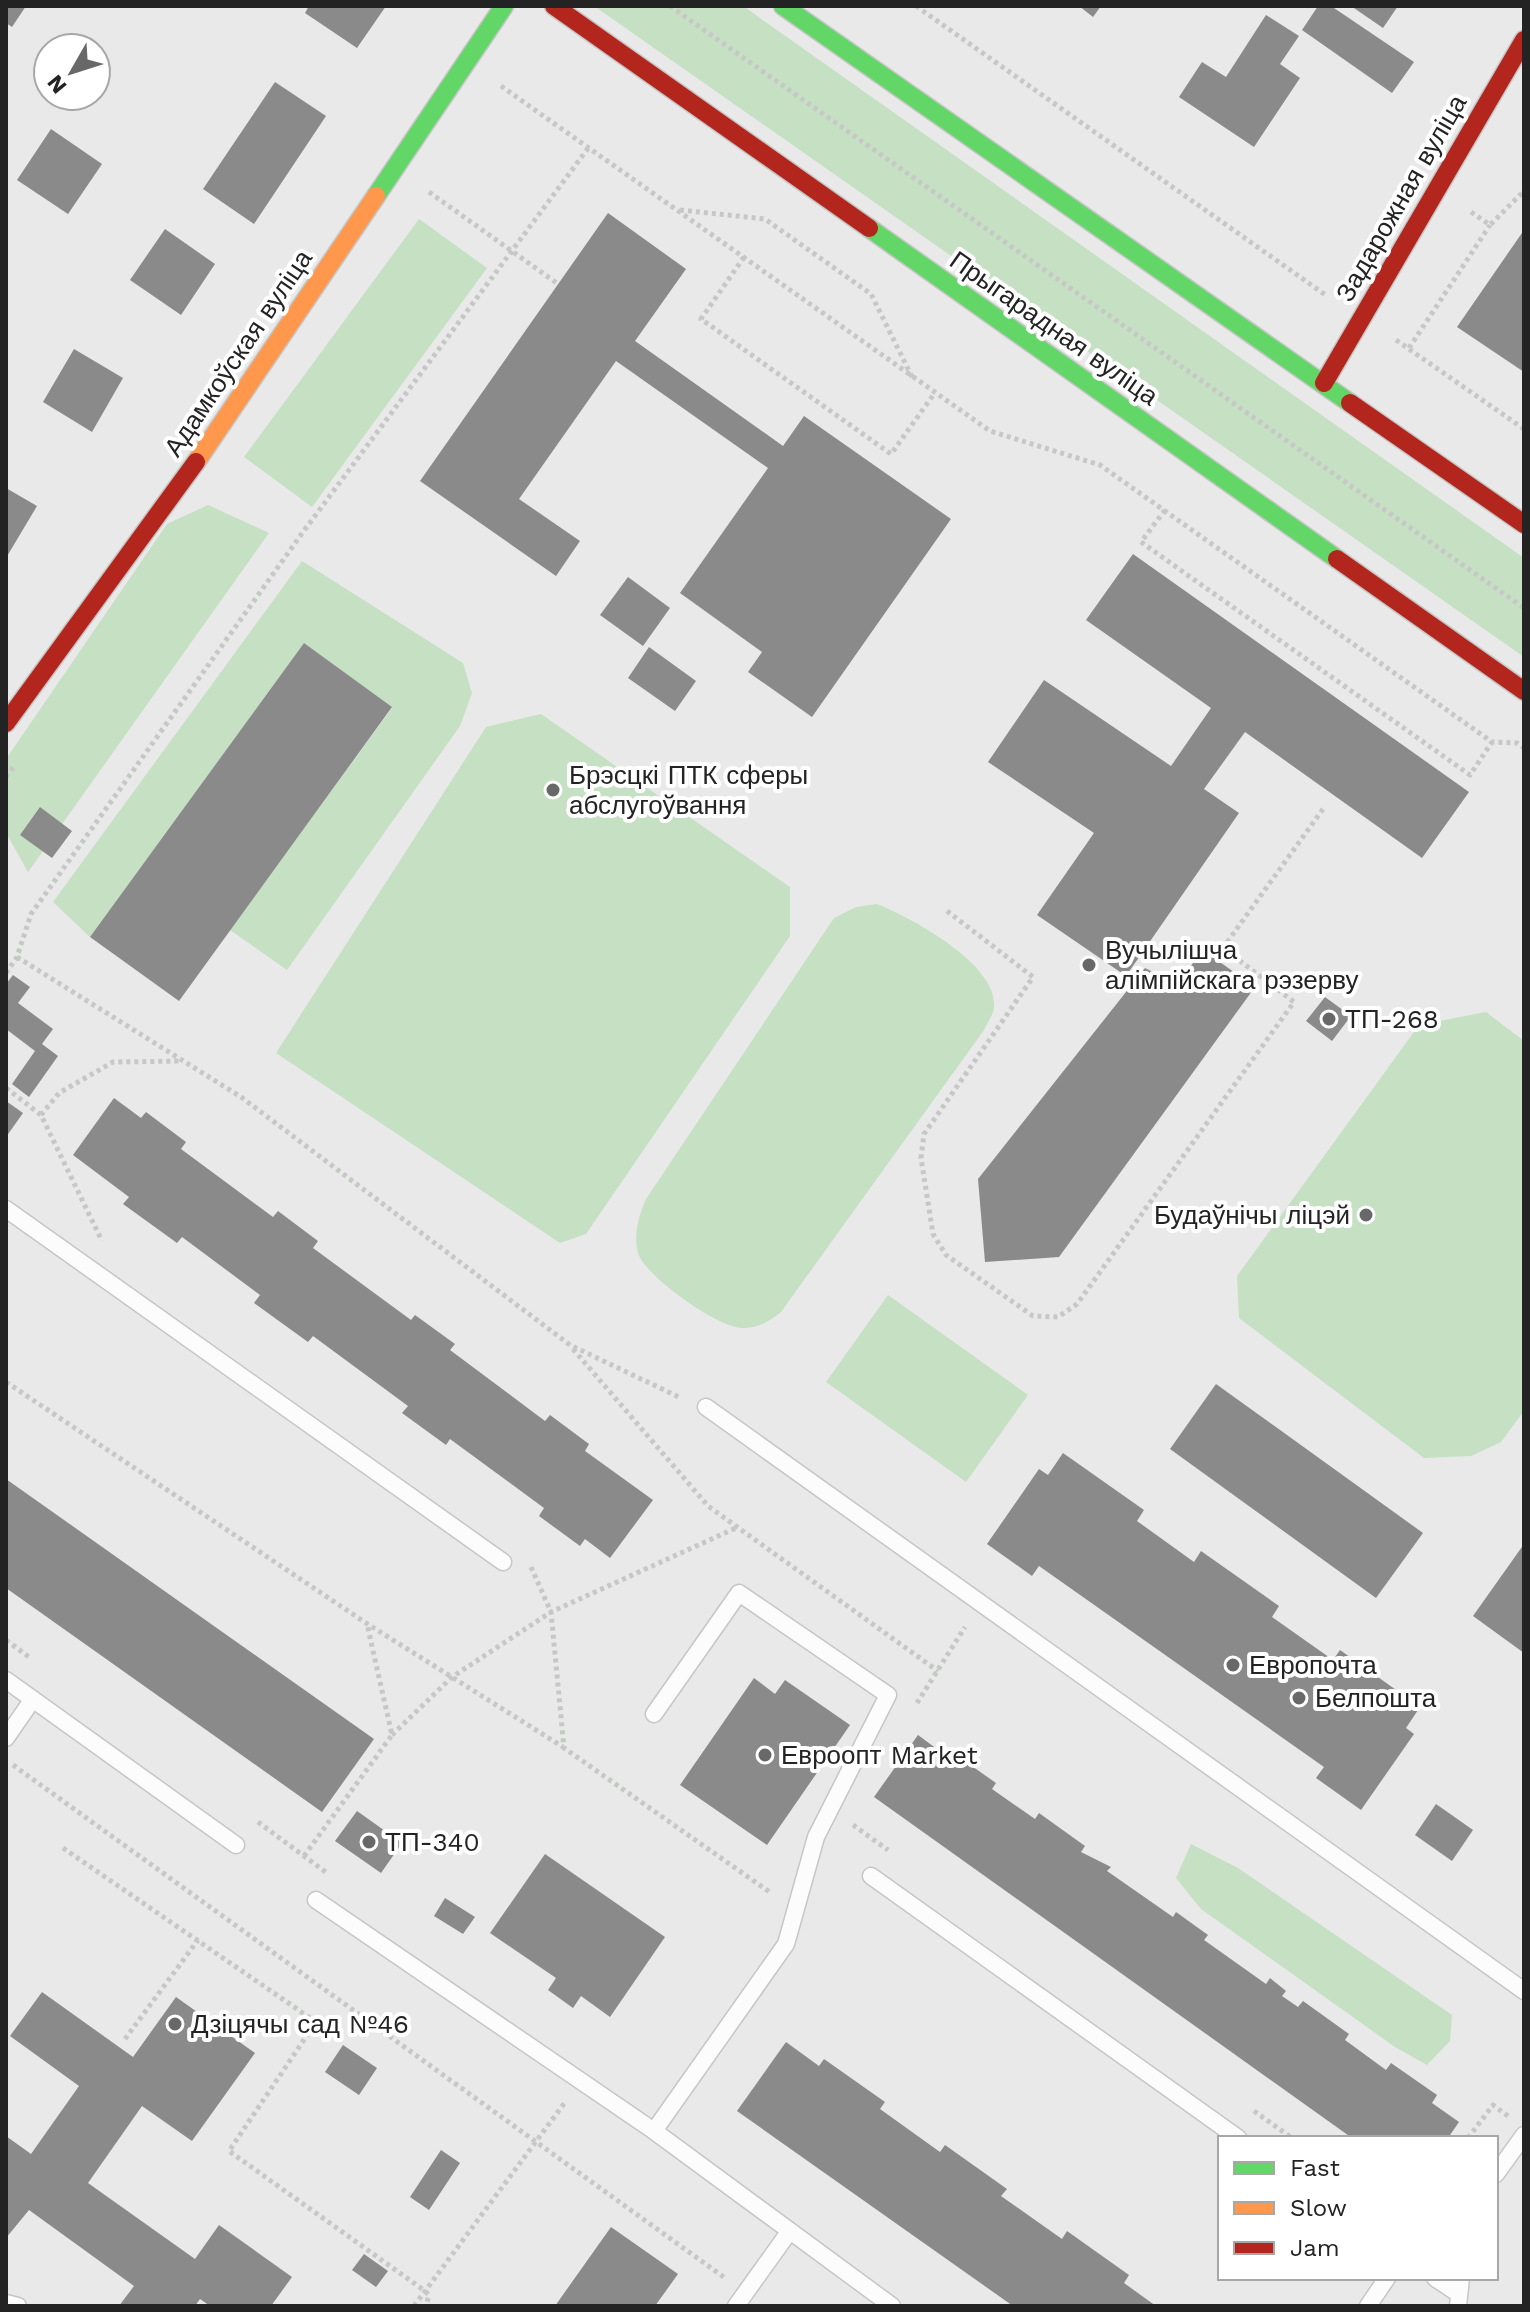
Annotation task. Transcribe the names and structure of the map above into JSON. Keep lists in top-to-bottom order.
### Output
{
  "streets": {
    "street": ["Задарожная вуліца", "Прыгарадная вуліца", "Адамкоўская вуліца"]
  },
  "places": [
    "Брэсцкі ПТК сферы абслугоўвання",
    "Вучылішча алімпійскага рэзерву",
    "ТП-268",
    "Будаўнічы ліцэй",
    "Европочта",
    "Белпошта",
    "Евроопт Market",
    "ТП-340",
    "Дзіцячы сад №46"
  ],
  "legend": ["Fast", "Slow", "Jam"],
  "north": "bottom left"
}
